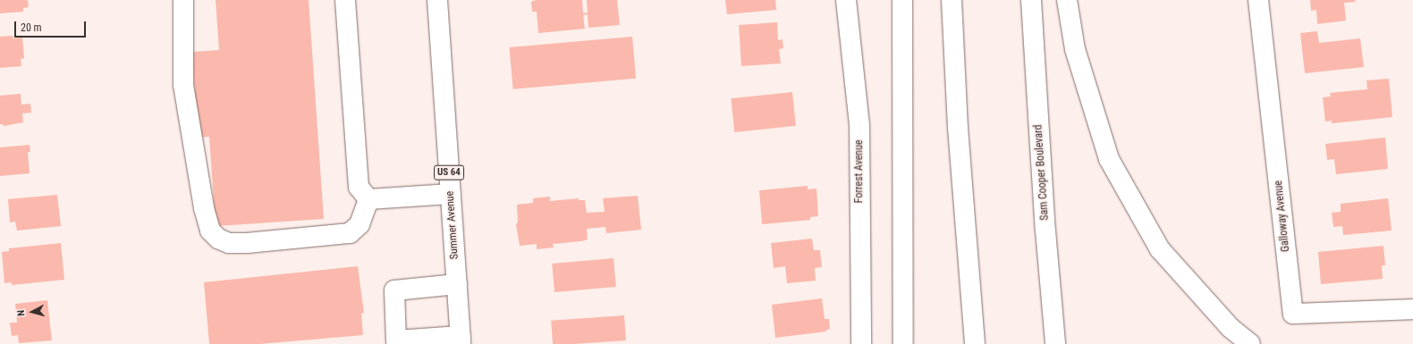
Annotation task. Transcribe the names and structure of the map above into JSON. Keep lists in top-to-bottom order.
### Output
{
  "streets": {
    "main road": [
      "Forrest Avenue",
      "US 64",
      "Sam Cooper Boulevard",
      "Galloway Avenue",
      "Summer Avenue"
    ]
  },
  "scale_bar": "20 m",
  "north": "left"
}
